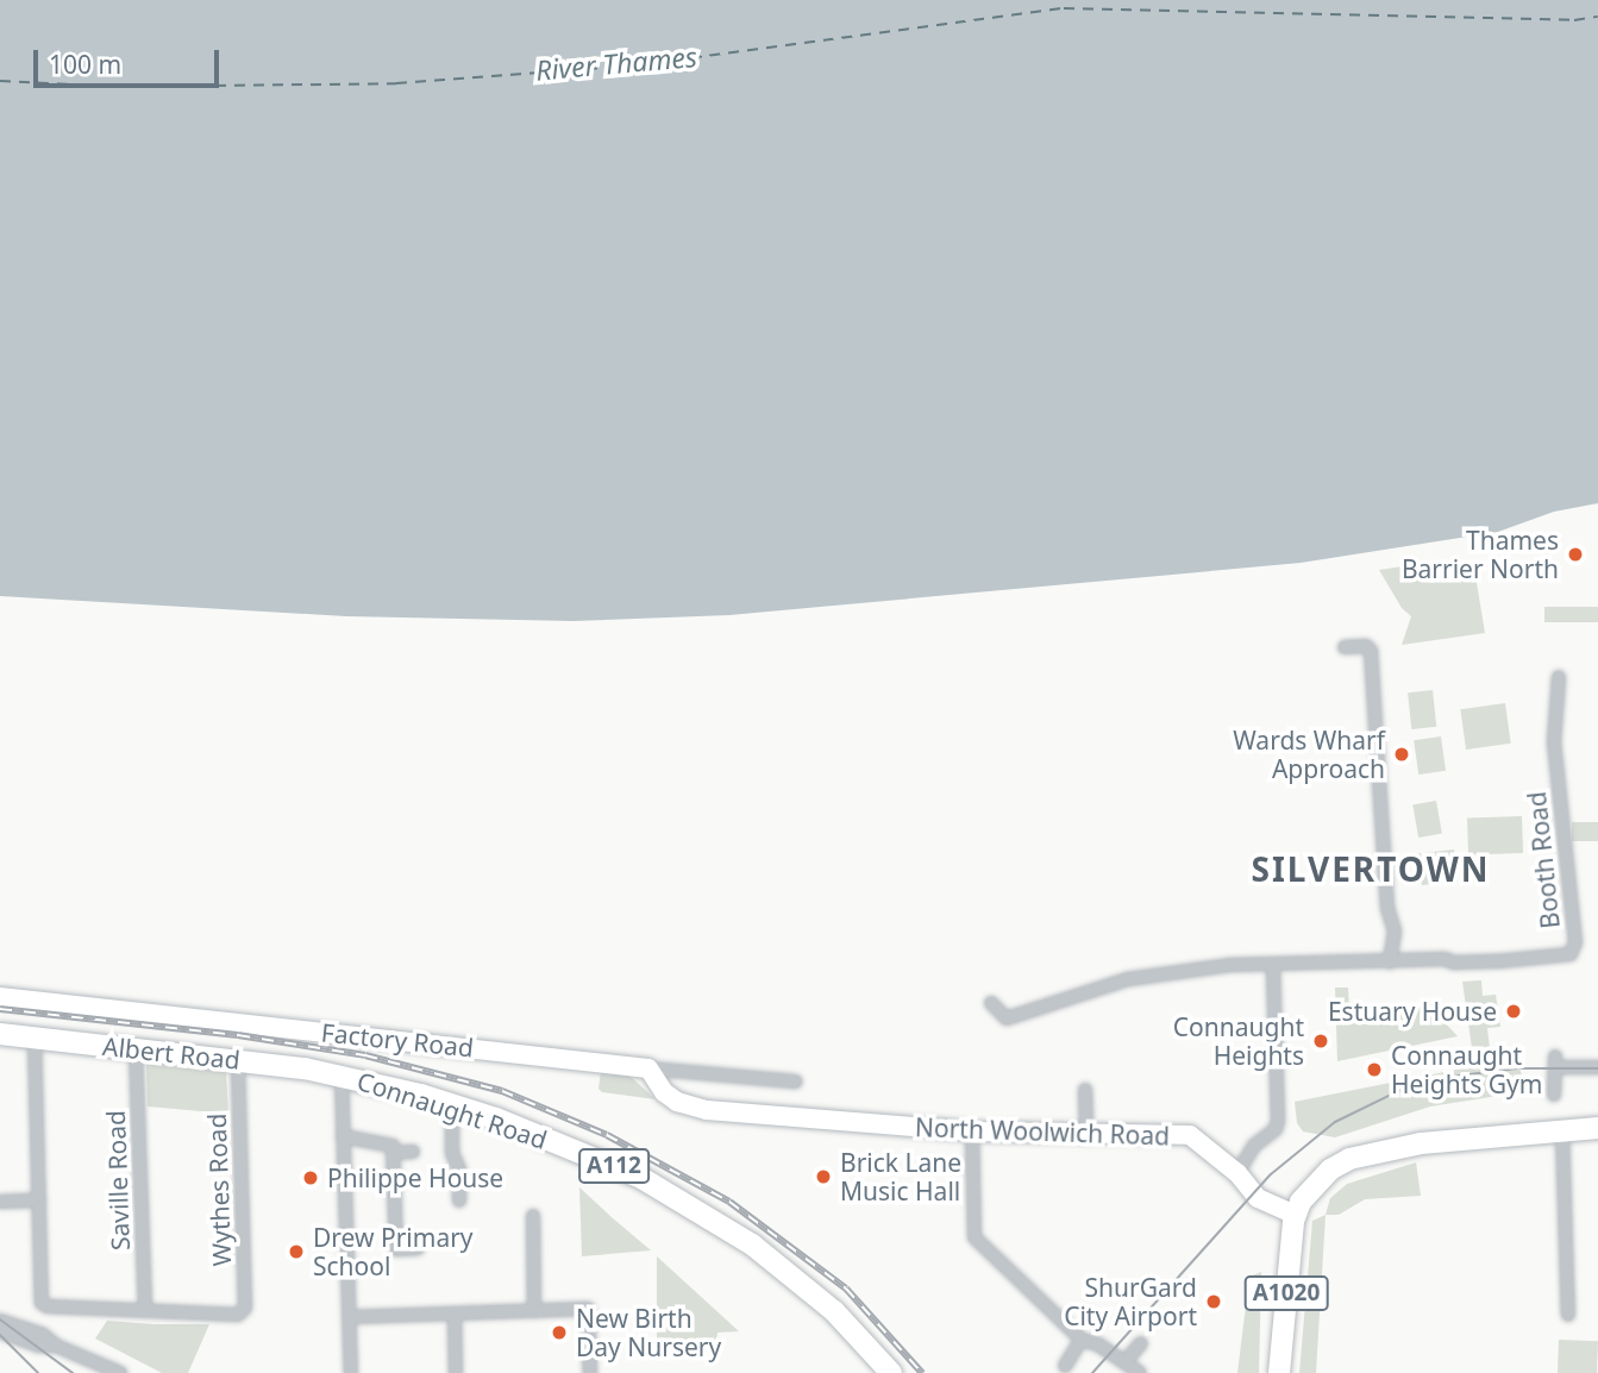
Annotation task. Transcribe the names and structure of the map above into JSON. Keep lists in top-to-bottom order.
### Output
{
  "streets": {
    "main road": [
      "Albert Road",
      "Connaught Road",
      "A112",
      "A1020"
    ],
    "street": [
      "Booth Road",
      "Factory Road",
      "North Woolwich Road",
      "Saville Road",
      "Wythes Road"
    ]
  },
  "crossings": [
    ["Factory Road", "North Woolwich Road"],
    ["Albert Road", "Connaught Road"],
    ["Albert Road", "Saville Road"],
    ["Albert Road", "Wythes Road"],
    ["North Woolwich Road", "A1020"],
    ["Saville Road", "Wythes Road"]
  ],
  "districts": ["SILVERTOWN"],
  "water": ["River Thames"],
  "places": [
    "Thames Barrier North",
    "Wards Wharf Approach",
    "Estuary House",
    "Connaught Heights",
    "Connaught Heights Gym",
    "Brick Lane Music Hall",
    "Philippe House",
    "Drew Primary School",
    "ShurGard City Airport",
    "New Birth Day Nursery"
  ],
  "scale_bar": "100 m"
}
